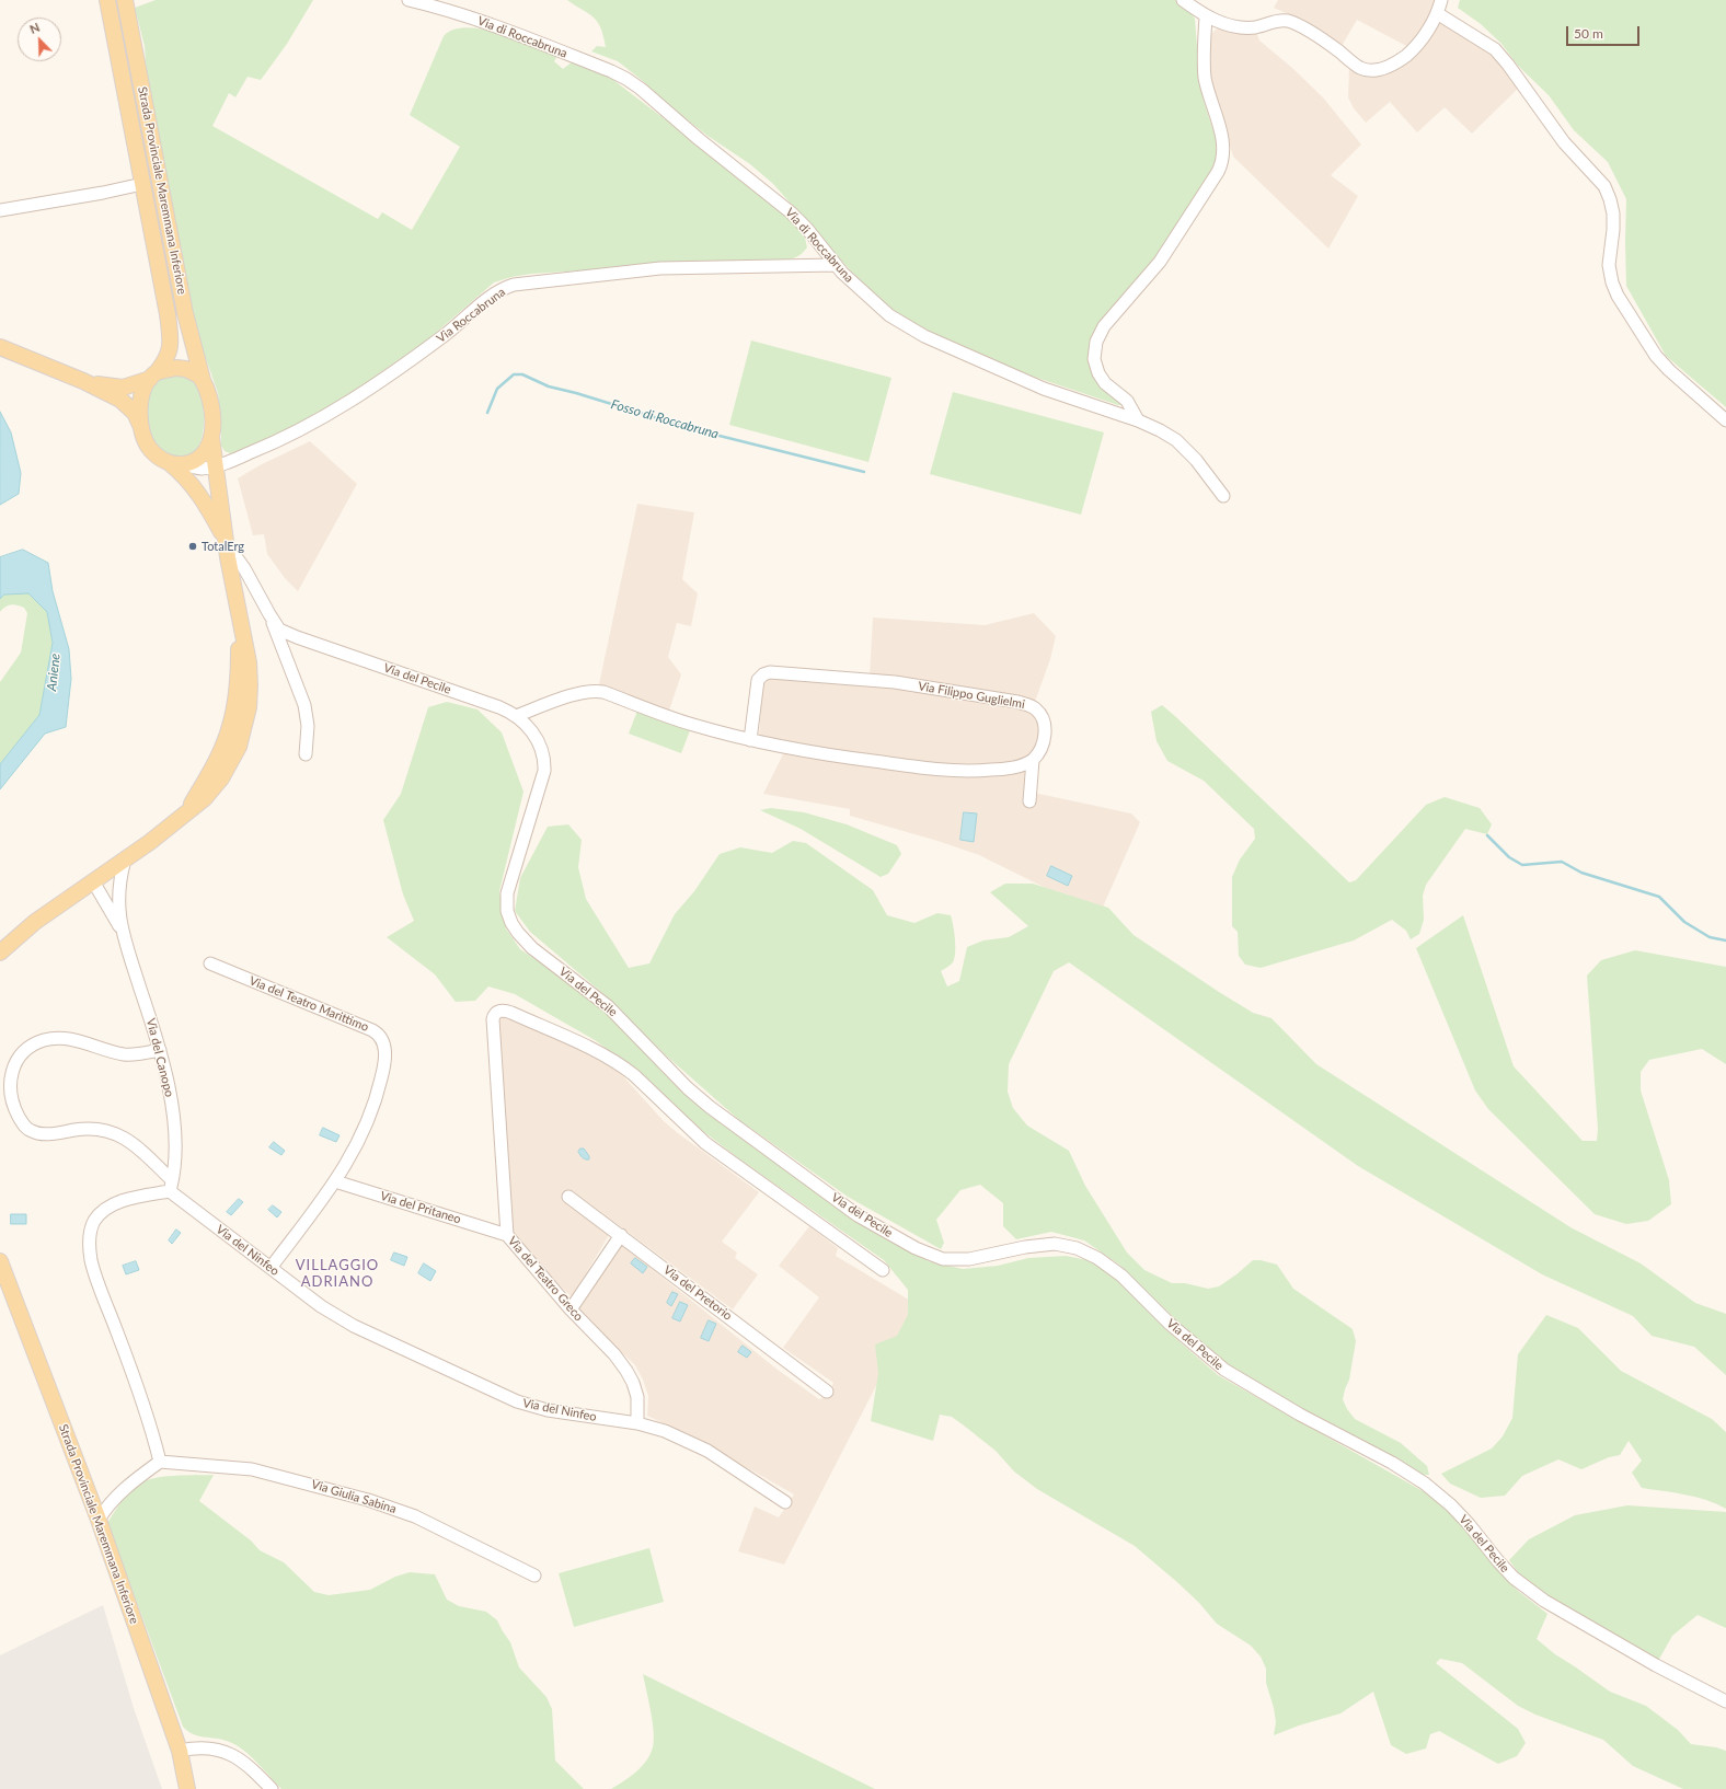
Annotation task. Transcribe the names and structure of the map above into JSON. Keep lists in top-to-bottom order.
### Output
{
  "streets": {
    "main road": ["Strada Provinciale Maremmana Inferiore"],
    "street": [
      "Via di Roccabruna",
      "Via Roccabruna",
      "Via del Pecile",
      "Via Filippo Guglielmi",
      "Via del Teatro Marittimo",
      "Via del Canopo",
      "Via del Pritaneo",
      "Via del Ninfeo",
      "Via del Teatro Greco",
      "Via del Pretorio",
      "Via Giulia Sabina"
    ]
  },
  "crossings": [
    ["Via di Roccabruna", "Via Roccabruna"],
    ["Via del Teatro Marittimo", "Via del Pritaneo"],
    ["Via del Teatro Marittimo", "Via del Ninfeo"],
    ["Via del Canopo", "Via del Ninfeo"],
    ["Via del Pritaneo", "Via del Teatro Greco"],
    ["Via del Ninfeo", "Via del Teatro Greco"]
  ],
  "districts": ["VILLAGGIO ADRIANO"],
  "water": ["Fosso di Roccabruna", "Aniene"],
  "places": ["TotalErg"],
  "scale_bar": "50 m",
  "north": "top left"
}
